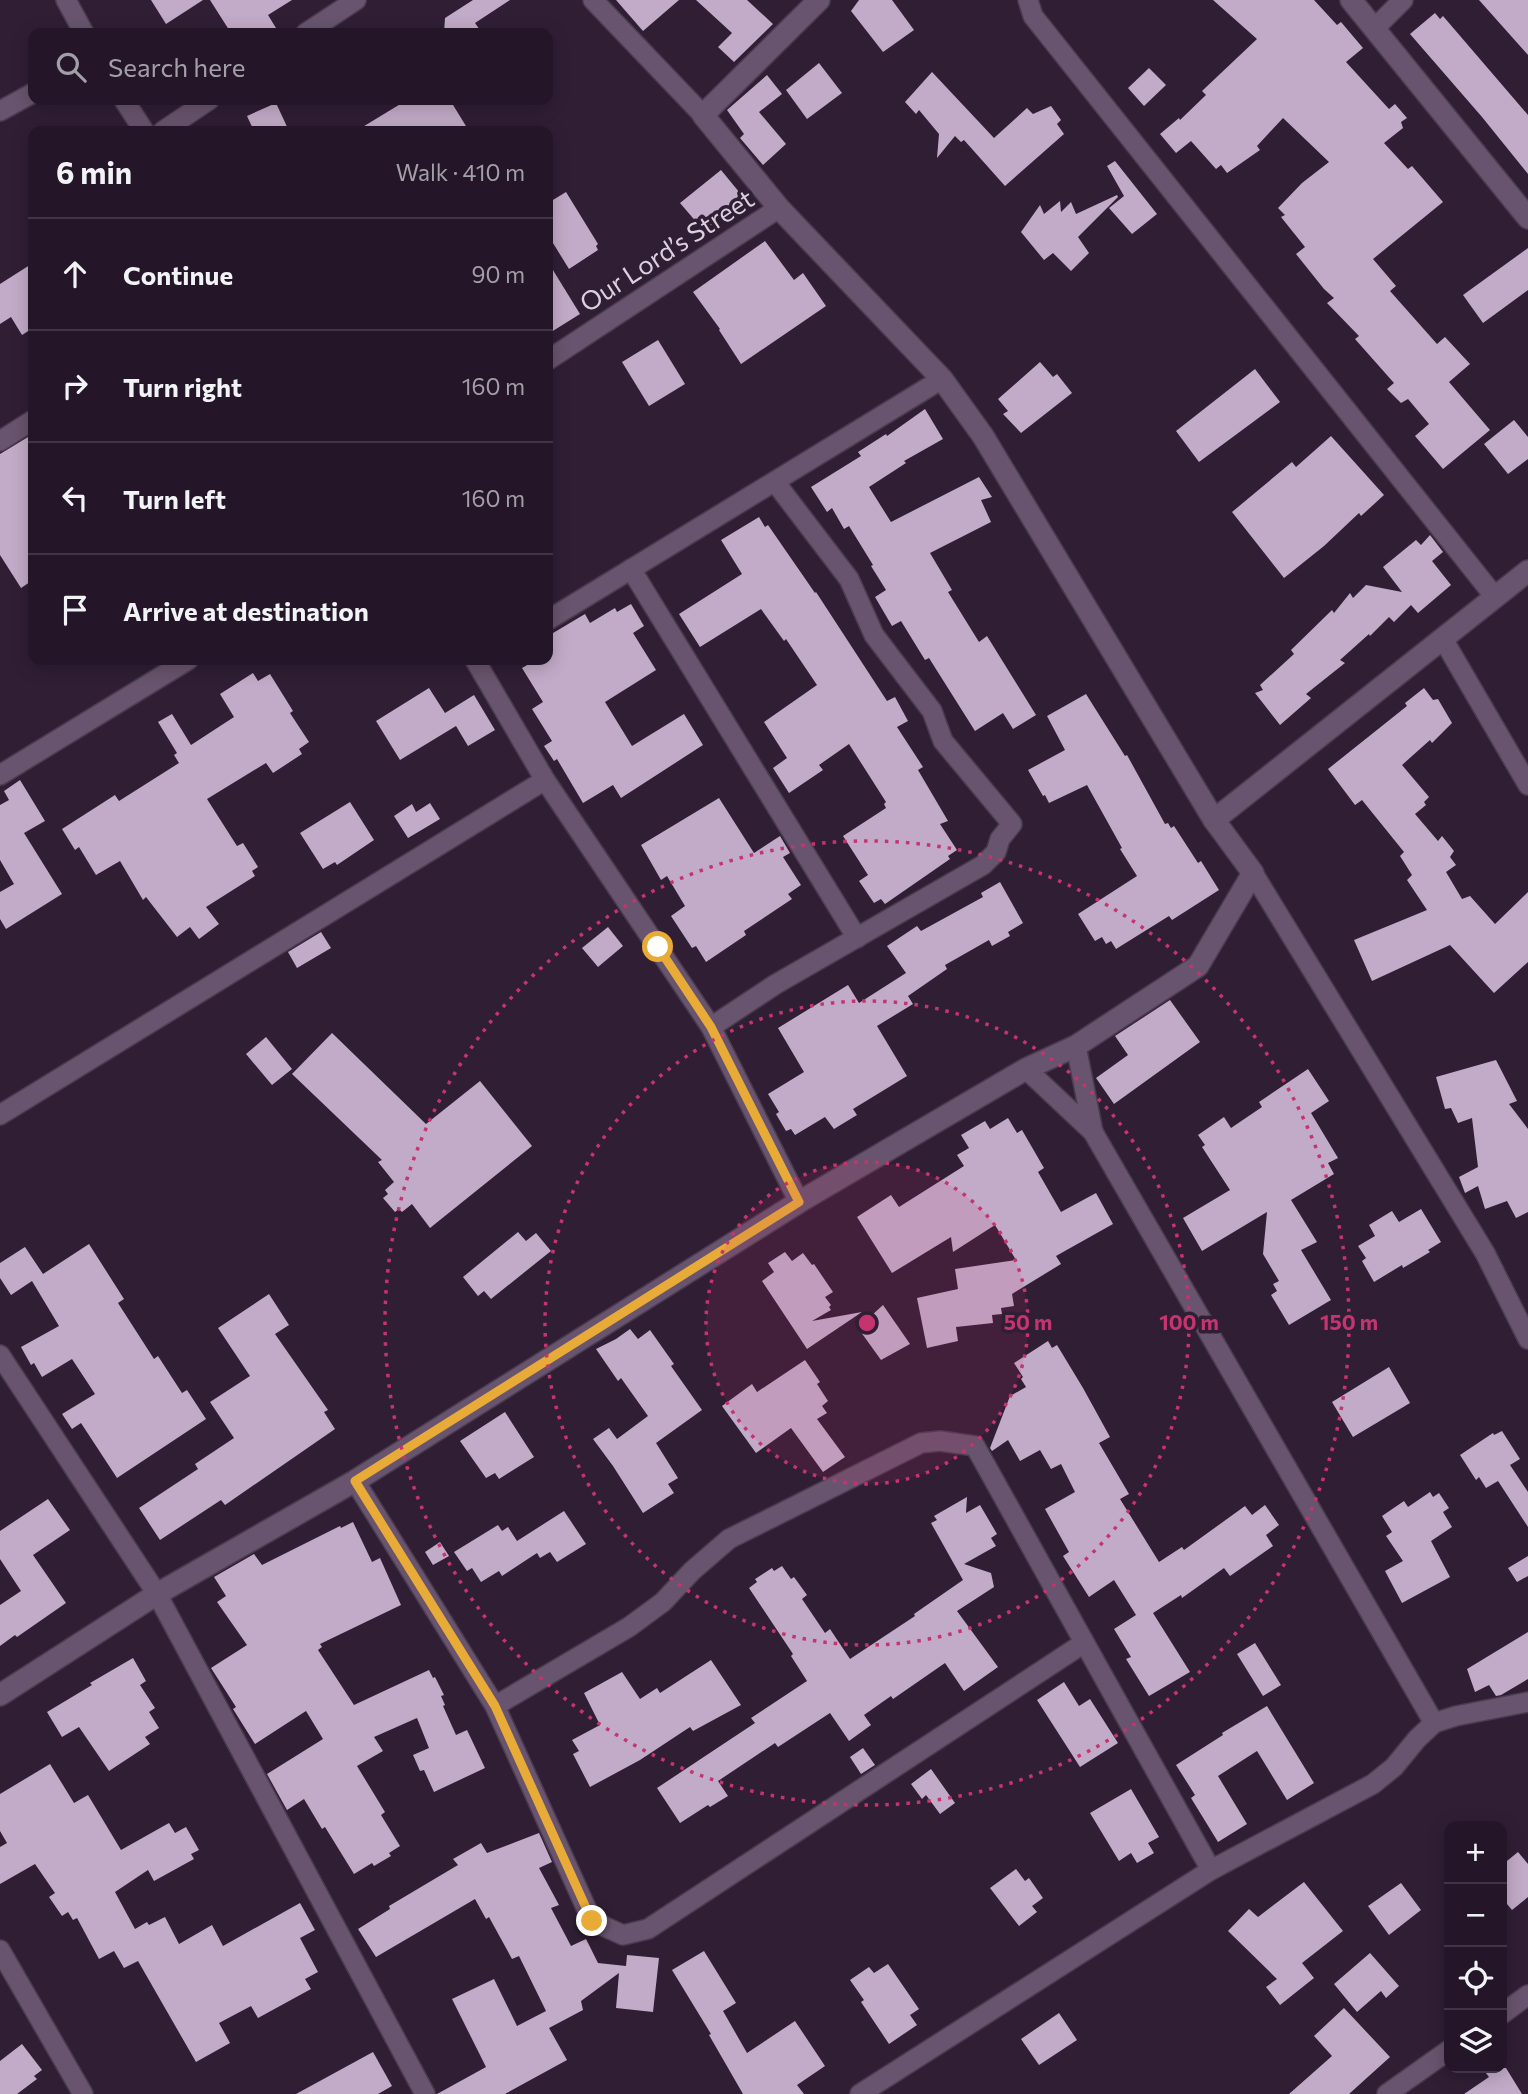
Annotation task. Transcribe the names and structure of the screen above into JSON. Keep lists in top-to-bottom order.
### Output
{
  "streets": {
    "street": ["Our Lord’s Street"]
  },
  "page": {
    "search": "Search here",
    "heading": ["6 min", "Walk · 410 m"],
    "list": [
      ["Continue", "90 m"],
      ["Turn right", "160 m"],
      ["Turn left", "160 m"],
      "Arrive at destination"
    ],
    "map_buttons": ["+", "−"]
  },
  "rings": ["50 m", "100 m", "150 m"]
}
